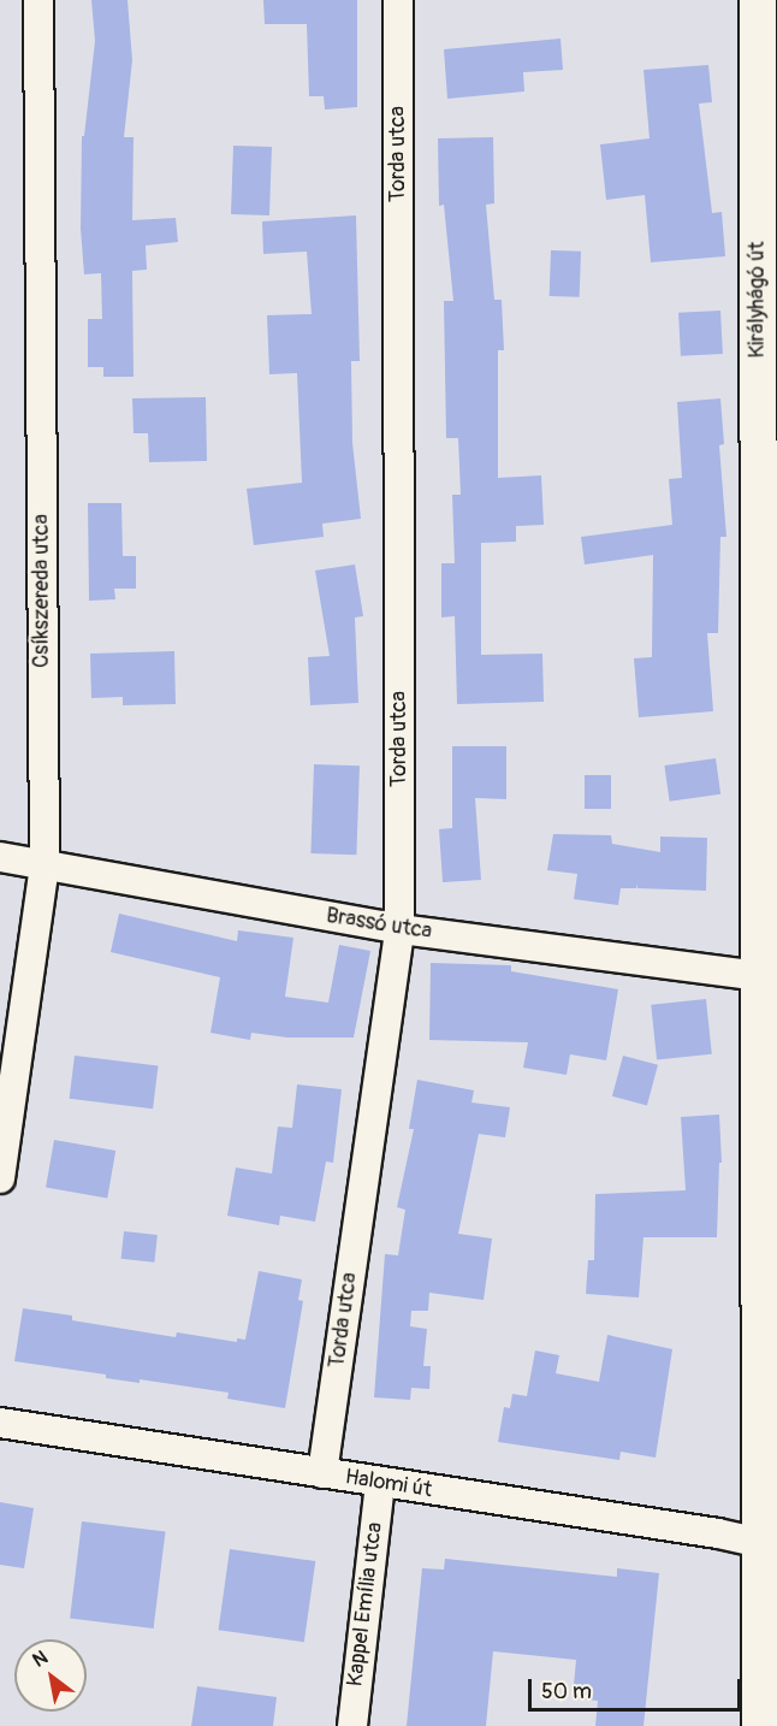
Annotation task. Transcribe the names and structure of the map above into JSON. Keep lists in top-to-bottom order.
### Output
{
  "streets": {
    "street": [
      "Torda utca",
      "Királyhágó út",
      "Csíkszereda utca",
      "Brassó utca",
      "Halomi út",
      "Kappel Emília utca"
    ]
  },
  "crossings": [
    ["Torda utca", "Brassó utca"],
    ["Torda utca", "Halomi út"],
    ["Királyhágó út", "Brassó utca"],
    ["Királyhágó út", "Halomi út"],
    ["Csíkszereda utca", "Brassó utca"],
    ["Halomi út", "Kappel Emília utca"]
  ],
  "scale_bar": "50 m",
  "north": "top left"
}
